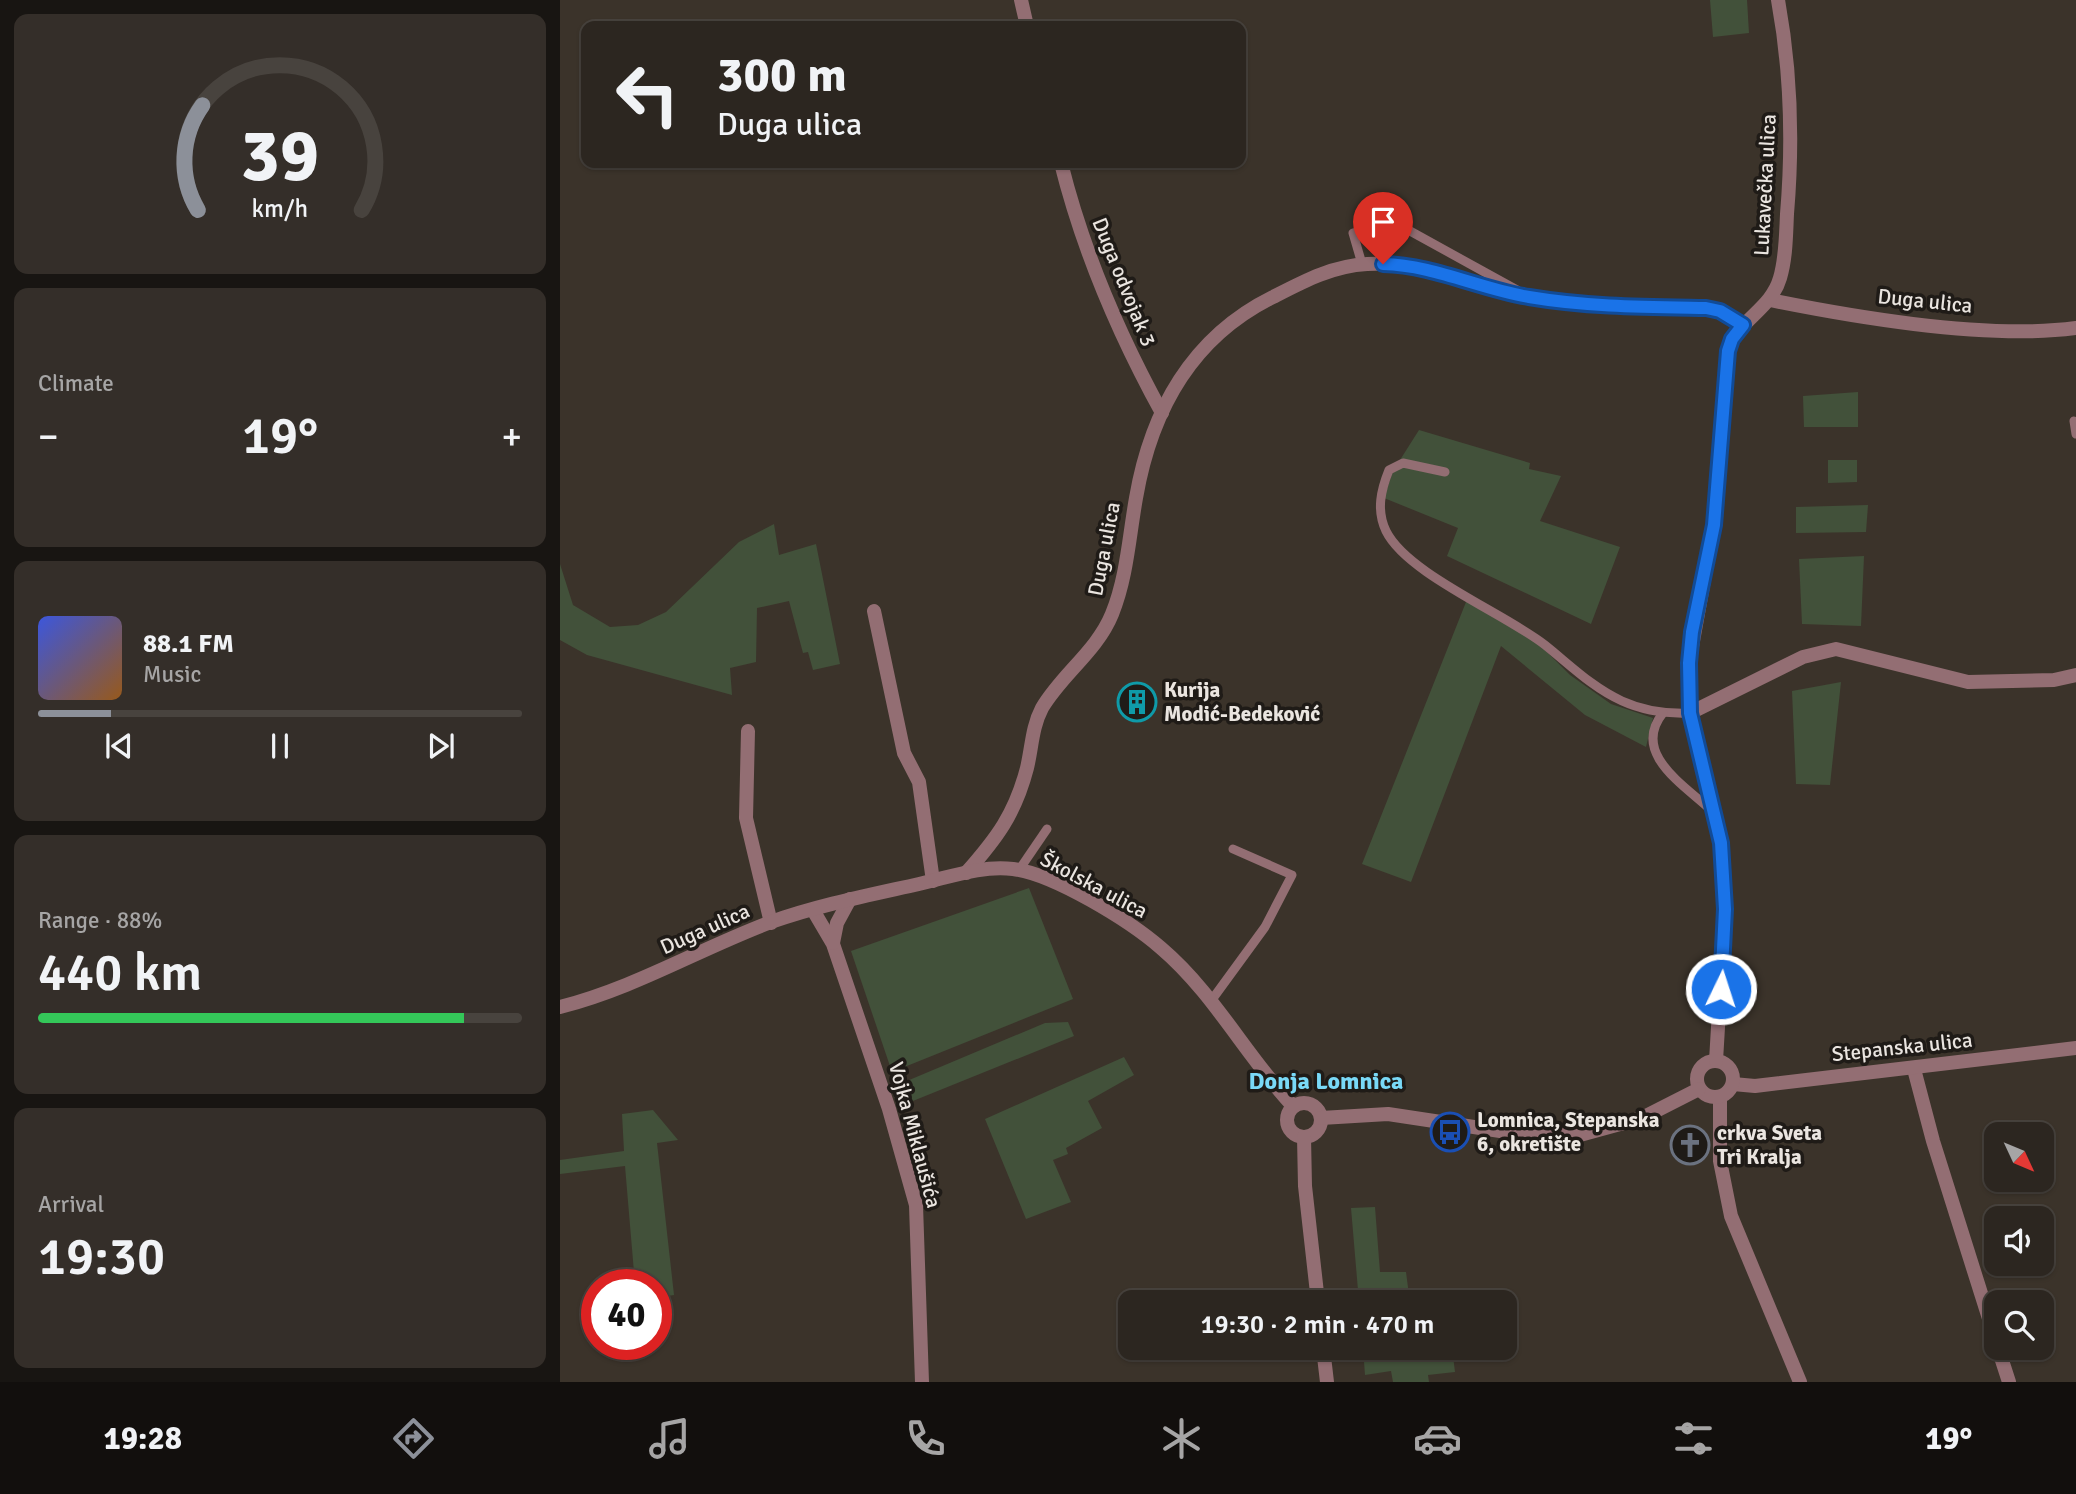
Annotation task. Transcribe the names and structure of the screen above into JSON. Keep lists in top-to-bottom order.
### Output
{
  "streets": {
    "street": [
      "Lukavečka ulica",
      "Duga odvojak 3",
      "Duga ulica",
      "Školska ulica",
      "Stepanska ulica",
      "Vojka Miklaušića"
    ]
  },
  "crossings": [
    ["Lukavečka ulica", "Duga ulica"],
    ["Lukavečka ulica", "Stepanska ulica"],
    ["Duga odvojak 3", "Duga ulica"],
    ["Duga ulica", "Školska ulica"],
    ["Duga ulica", "Vojka Miklaušića"]
  ],
  "districts": ["Donja Lomnica"],
  "places": {
    "building": ["Kurija Modić-Bedeković"],
    "bus stop": ["Lomnica, Stepanska 6, okretište"],
    "church": ["crkva Sveta Tri Kralja"]
  },
  "north": "bottom right",
  "page": {
    "turn": ["300 m", "Duga ulica"],
    "tile": [
      "Climate",
      ["Range · 88%", "440 km"],
      ["Arrival", "19:30"]
    ],
    "heat": ["−", "19°", "+"],
    "song": ["88.1 FM", "Music"],
    "limit": "40",
    "trip": "19:30 · 2 min · 470 m",
    "tabs": ["19:28", "19°"],
    "gauge": ["39", "km/h"]
  }
}
